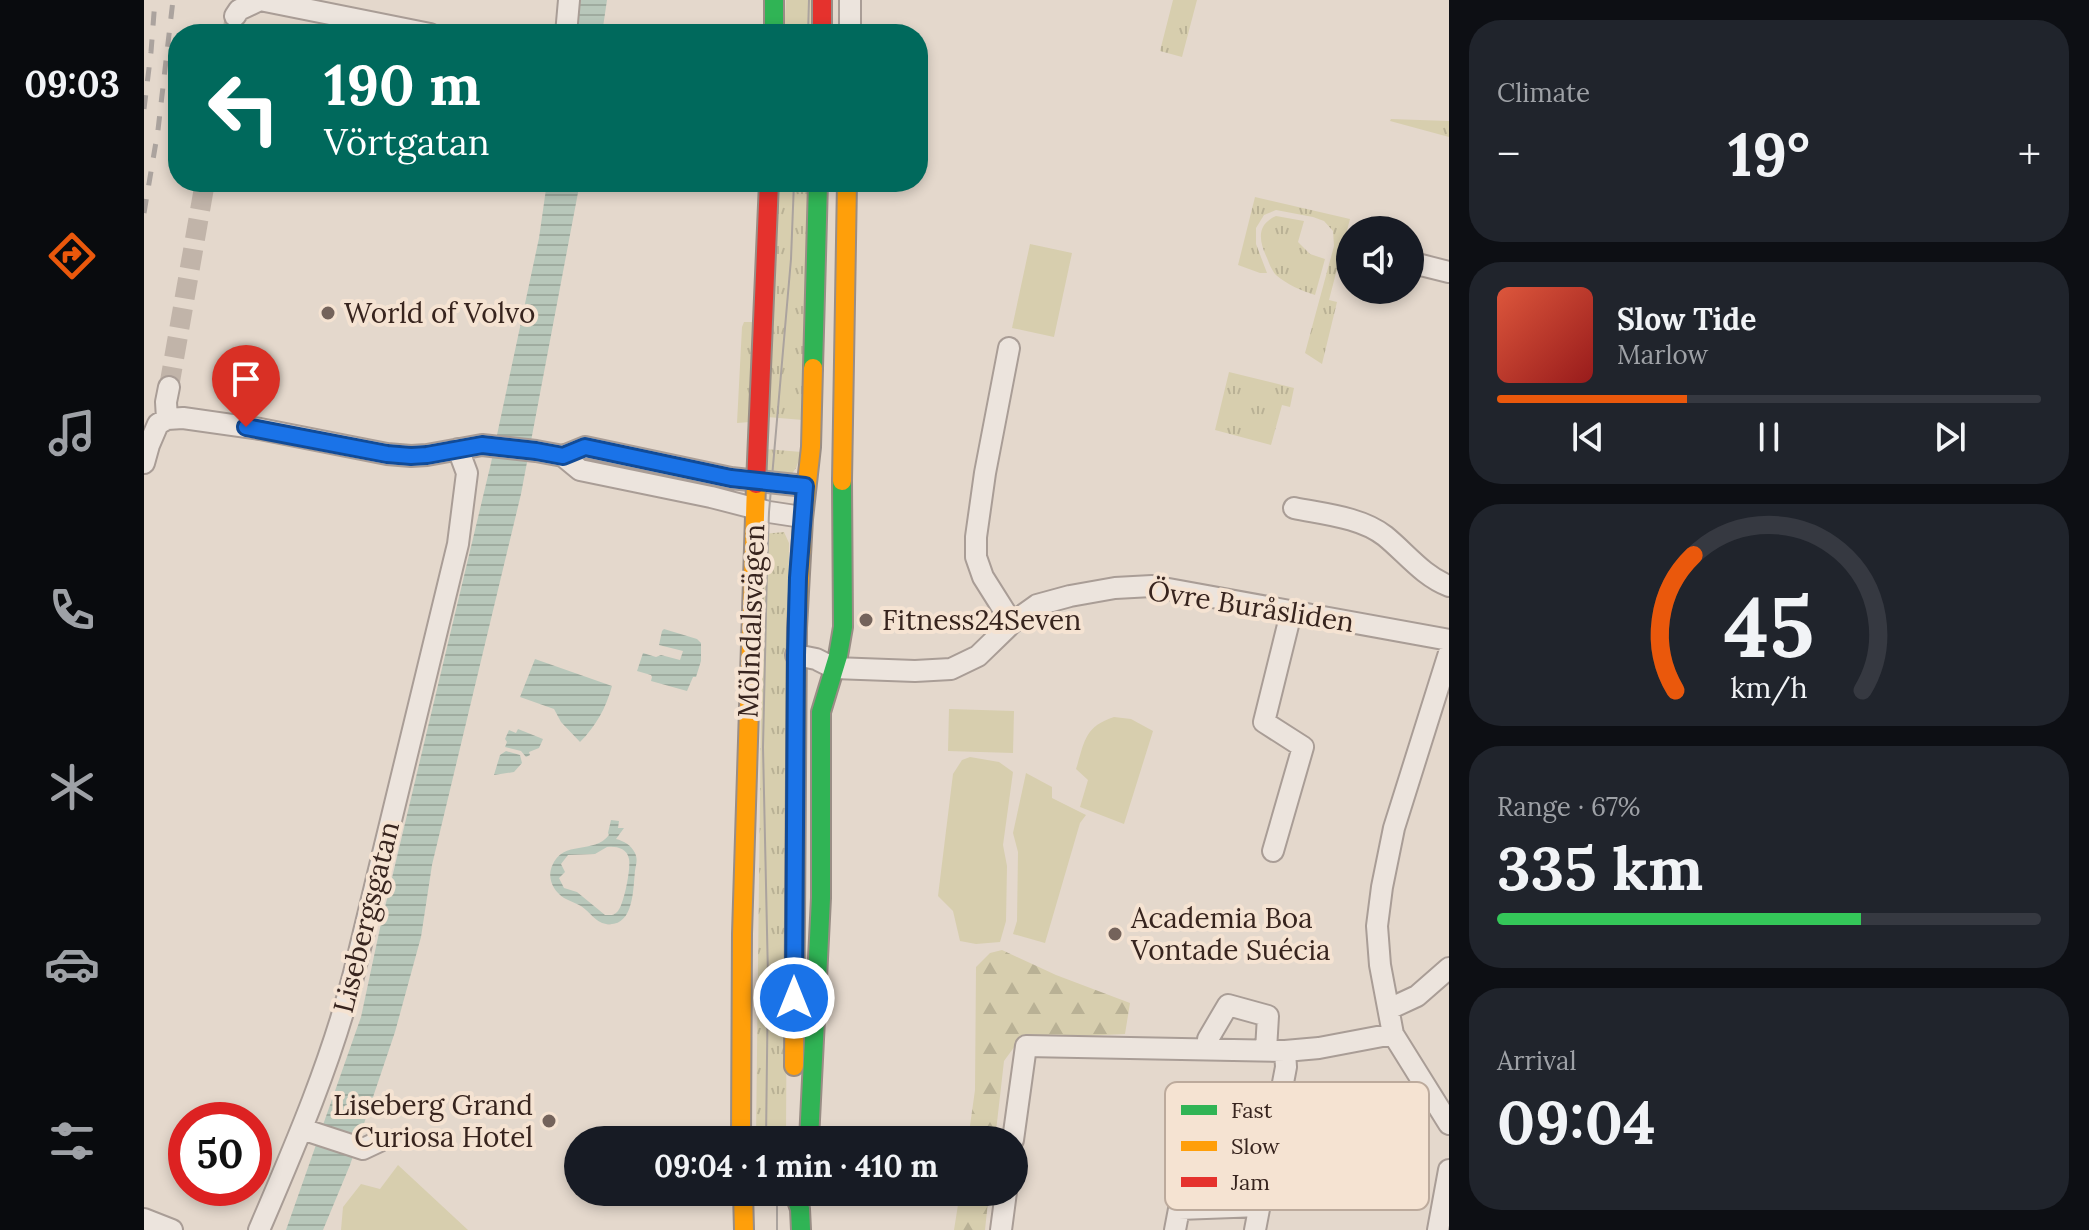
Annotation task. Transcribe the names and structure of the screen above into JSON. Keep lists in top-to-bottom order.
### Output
{
  "streets": {
    "main road": ["Mölndalsvägen"],
    "street": ["Övre Buråsliden", "Lisebergsgatan"]
  },
  "crossings": [
    ["Övre Buråsliden", "Mölndalsvägen"]
  ],
  "places": [
    "World of Volvo",
    "Fitness24Seven",
    "Academia Boa Vontade Suécia",
    "Liseberg Grand Curiosa Hotel"
  ],
  "legend": ["Fast", "Slow", "Jam"],
  "page": {
    "tabs": "09:03",
    "tile": [
      "Climate",
      ["Range · 67%", "335 km"],
      ["Arrival", "09:04"]
    ],
    "turn": ["190 m", "Vörtgatan"],
    "heat": ["−", "19°", "+"],
    "song": ["Slow Tide", "Marlow"],
    "limit": "50",
    "trip": "09:04 · 1 min · 410 m",
    "gauge": ["45", "km/h"]
  }
}
